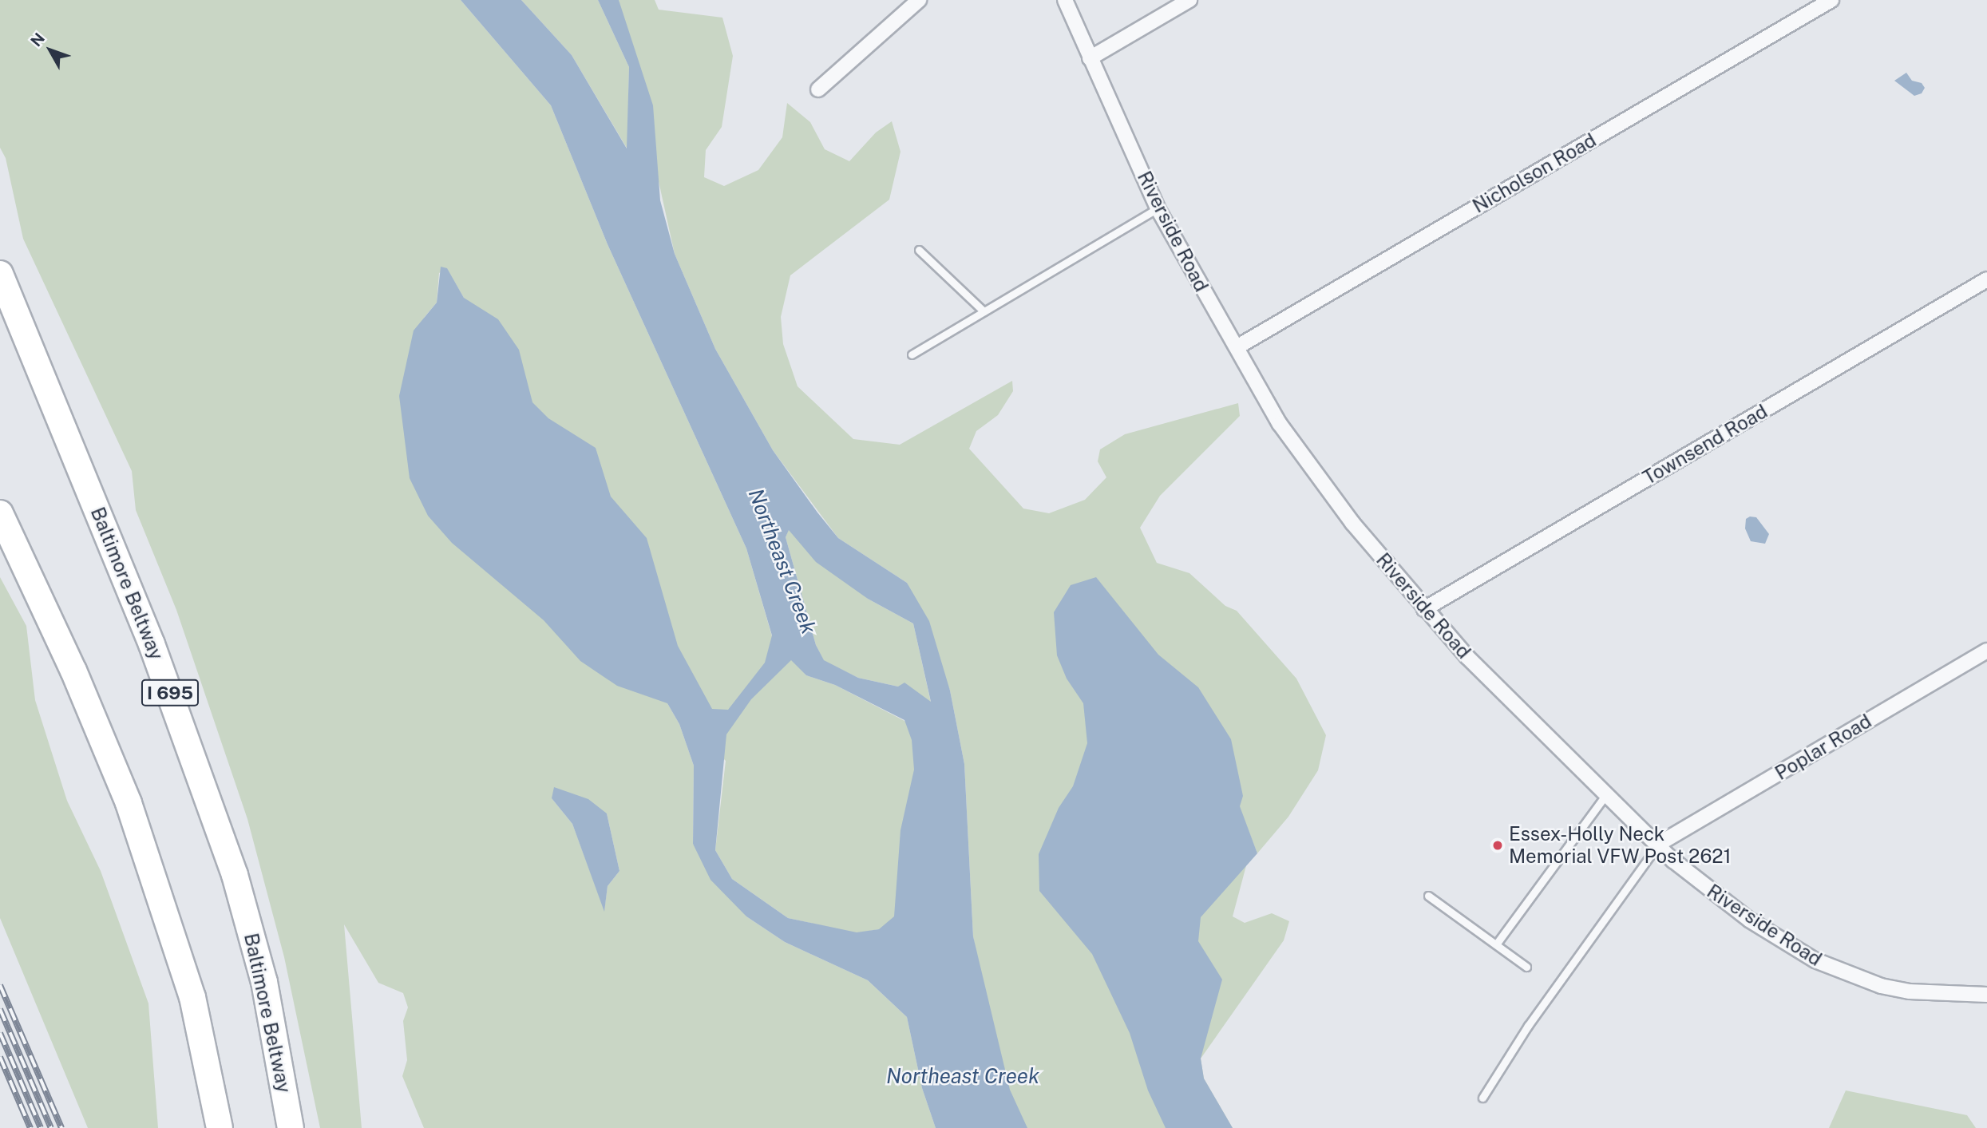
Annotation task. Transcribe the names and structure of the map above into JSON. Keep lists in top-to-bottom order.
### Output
{
  "streets": {
    "highway": ["Baltimore Beltway", "I 695"],
    "street": [
      "Nicholson Road",
      "Riverside Road",
      "Townsend Road",
      "Poplar Road"
    ]
  },
  "crossings": [
    ["Nicholson Road", "Riverside Road"],
    ["Riverside Road", "Townsend Road"],
    ["Riverside Road", "Poplar Road"]
  ],
  "water": ["Northeast Creek"],
  "places": ["Essex-Holly Neck Memorial VFW Post 2621"],
  "north": "top left"
}
